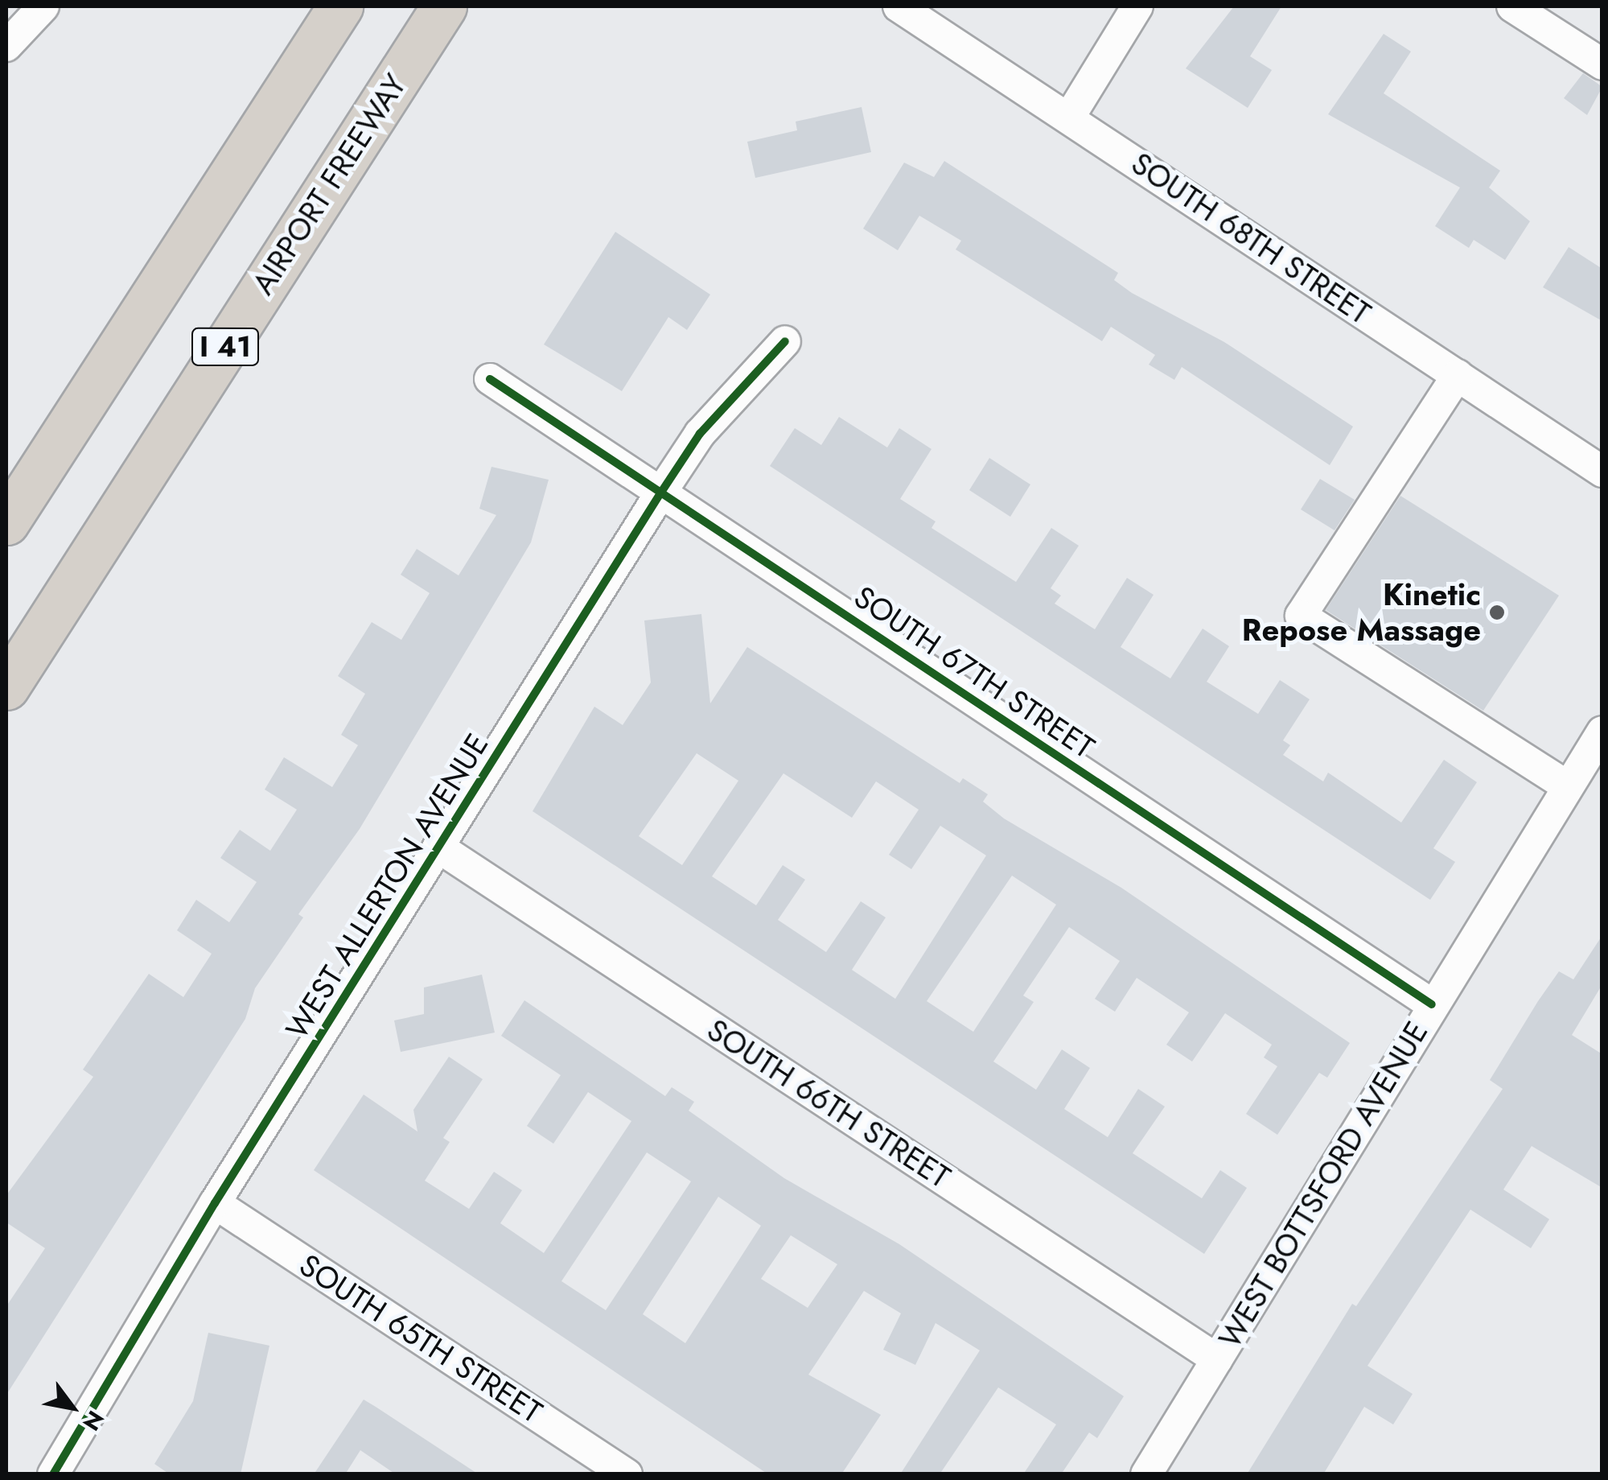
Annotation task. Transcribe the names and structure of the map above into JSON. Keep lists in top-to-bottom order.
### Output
{
  "streets": {
    "highway": ["AIRPORT FREEWAY", "I 41"],
    "street": [
      "SOUTH 68TH STREET",
      "SOUTH 67TH STREET",
      "WEST ALLERTON AVENUE",
      "SOUTH 66TH STREET",
      "WEST BOTTSFORD AVENUE",
      "SOUTH 65TH STREET"
    ]
  },
  "crossings": [
    ["SOUTH 67TH STREET", "WEST ALLERTON AVENUE"],
    ["SOUTH 67TH STREET", "WEST BOTTSFORD AVENUE"],
    ["WEST ALLERTON AVENUE", "SOUTH 66TH STREET"],
    ["WEST ALLERTON AVENUE", "SOUTH 65TH STREET"],
    ["SOUTH 66TH STREET", "WEST BOTTSFORD AVENUE"]
  ],
  "places": ["Kinetic Repose Massage"],
  "north": "bottom right"
}
